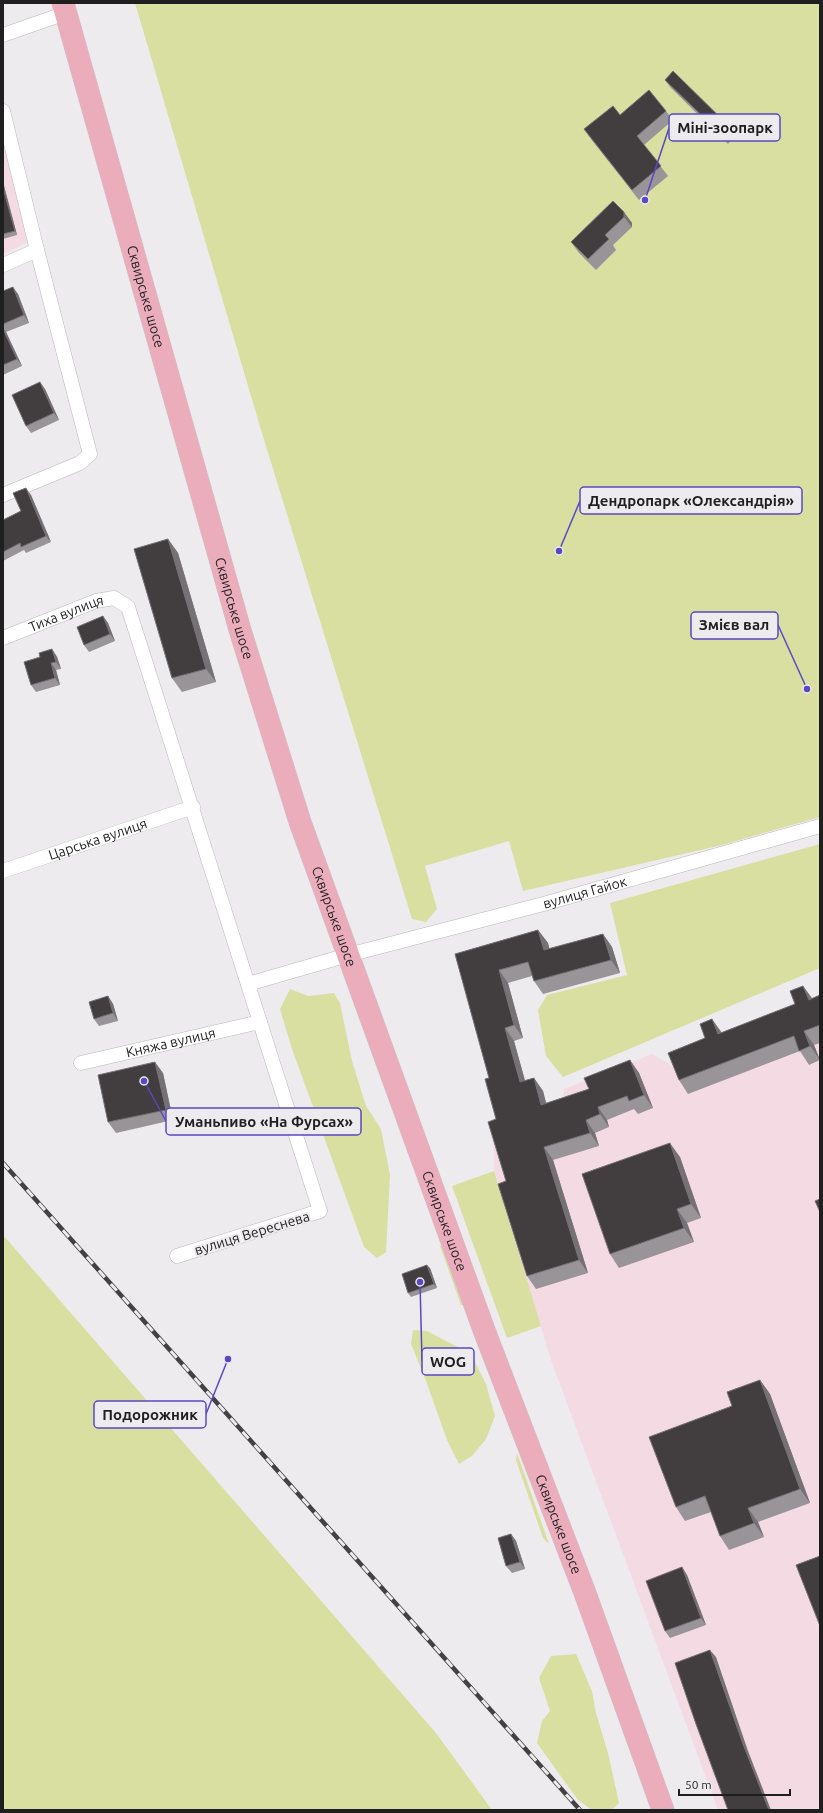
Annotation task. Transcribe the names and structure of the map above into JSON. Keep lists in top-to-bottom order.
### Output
{
  "streets": {
    "main road": ["Сквирське шосе"],
    "street": [
      "Тиха вулиця",
      "Царська вулиця",
      "вулиця Гайок",
      "Княжа вулиця",
      "вулиця Вереснева"
    ]
  },
  "crossings": [
    ["Сквирське шосе", "вулиця Гайок"],
    ["Тиха вулиця", "Царська вулиця"],
    ["Княжа вулиця", "вулиця Вереснева"]
  ],
  "places": [
    "Міні-зоопарк",
    "Дендропарк «Олександрія»",
    "Змієв вал",
    "Уманьпиво «На Фурсах»",
    "WOG",
    "Подорожник"
  ],
  "scale_bar": "50 m"
}
